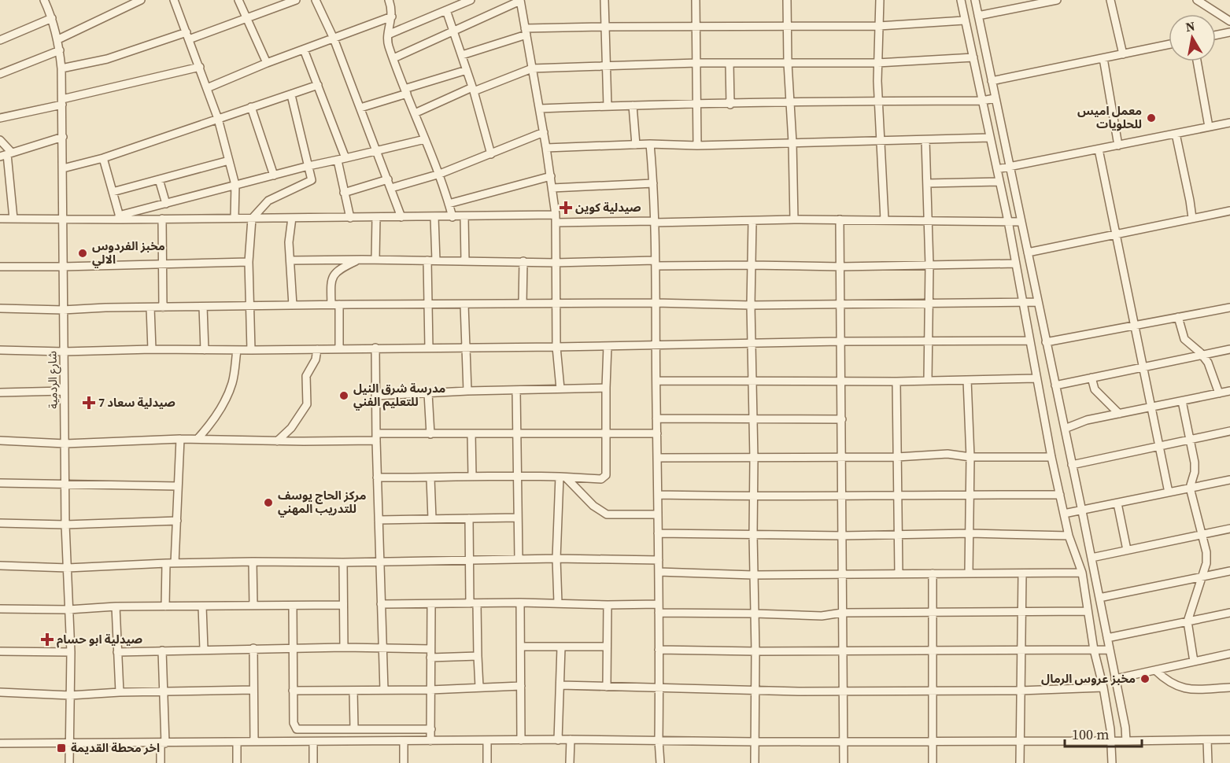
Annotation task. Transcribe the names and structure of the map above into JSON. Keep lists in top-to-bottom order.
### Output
{
  "streets": {
    "street": ["شارع الردمية"]
  },
  "places": {
    "other": [
      "معمل اميس للحلويات",
      "مخبز الفردوس الالي",
      "مدرسة شرق النيل للتعليم الفني",
      "مركز الحاج يوسف للتدريب المهني",
      "مخبز عروس الرمال"
    ],
    "health": ["صيدلية كوين", "صيدلية سعاد 7", "صيدلية ابو حسام"],
    "transit": ["اخر محطة القديمة"]
  },
  "scale_bar": "100 m",
  "north": "top"
}
